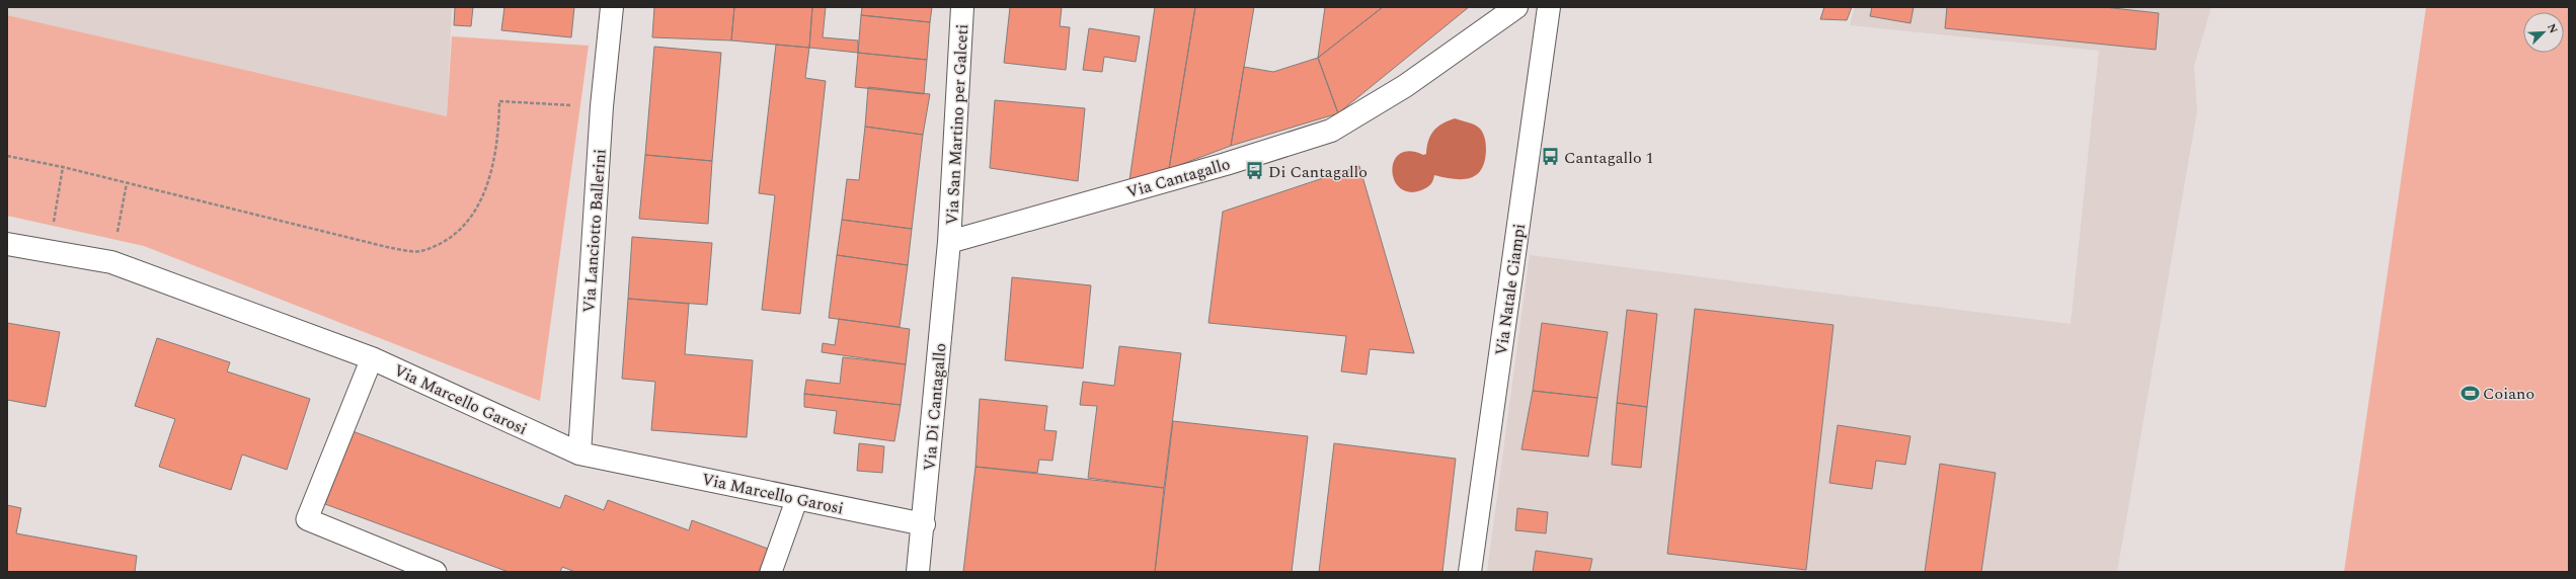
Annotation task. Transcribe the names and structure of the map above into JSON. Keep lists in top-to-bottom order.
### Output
{
  "streets": {
    "street": [
      "Via San Martino per Galceti",
      "Via Cantagallo",
      "Via Lanciotto Ballerini",
      "Via Natale Ciampi",
      "Via Marcello Garosi",
      "Via Di Cantagallo"
    ]
  },
  "crossings": [
    ["Via San Martino per Galceti", "Via Cantagallo"],
    ["Via San Martino per Galceti", "Via Di Cantagallo"],
    ["Via Cantagallo", "Via Di Cantagallo"],
    ["Via Lanciotto Ballerini", "Via Marcello Garosi"],
    ["Via Marcello Garosi", "Via Di Cantagallo"]
  ],
  "places": {
    "bus stop": ["Cantagallo 1", "Di Cantagallo"],
    "sports": ["Coiano"]
  },
  "north": "top right"
}
